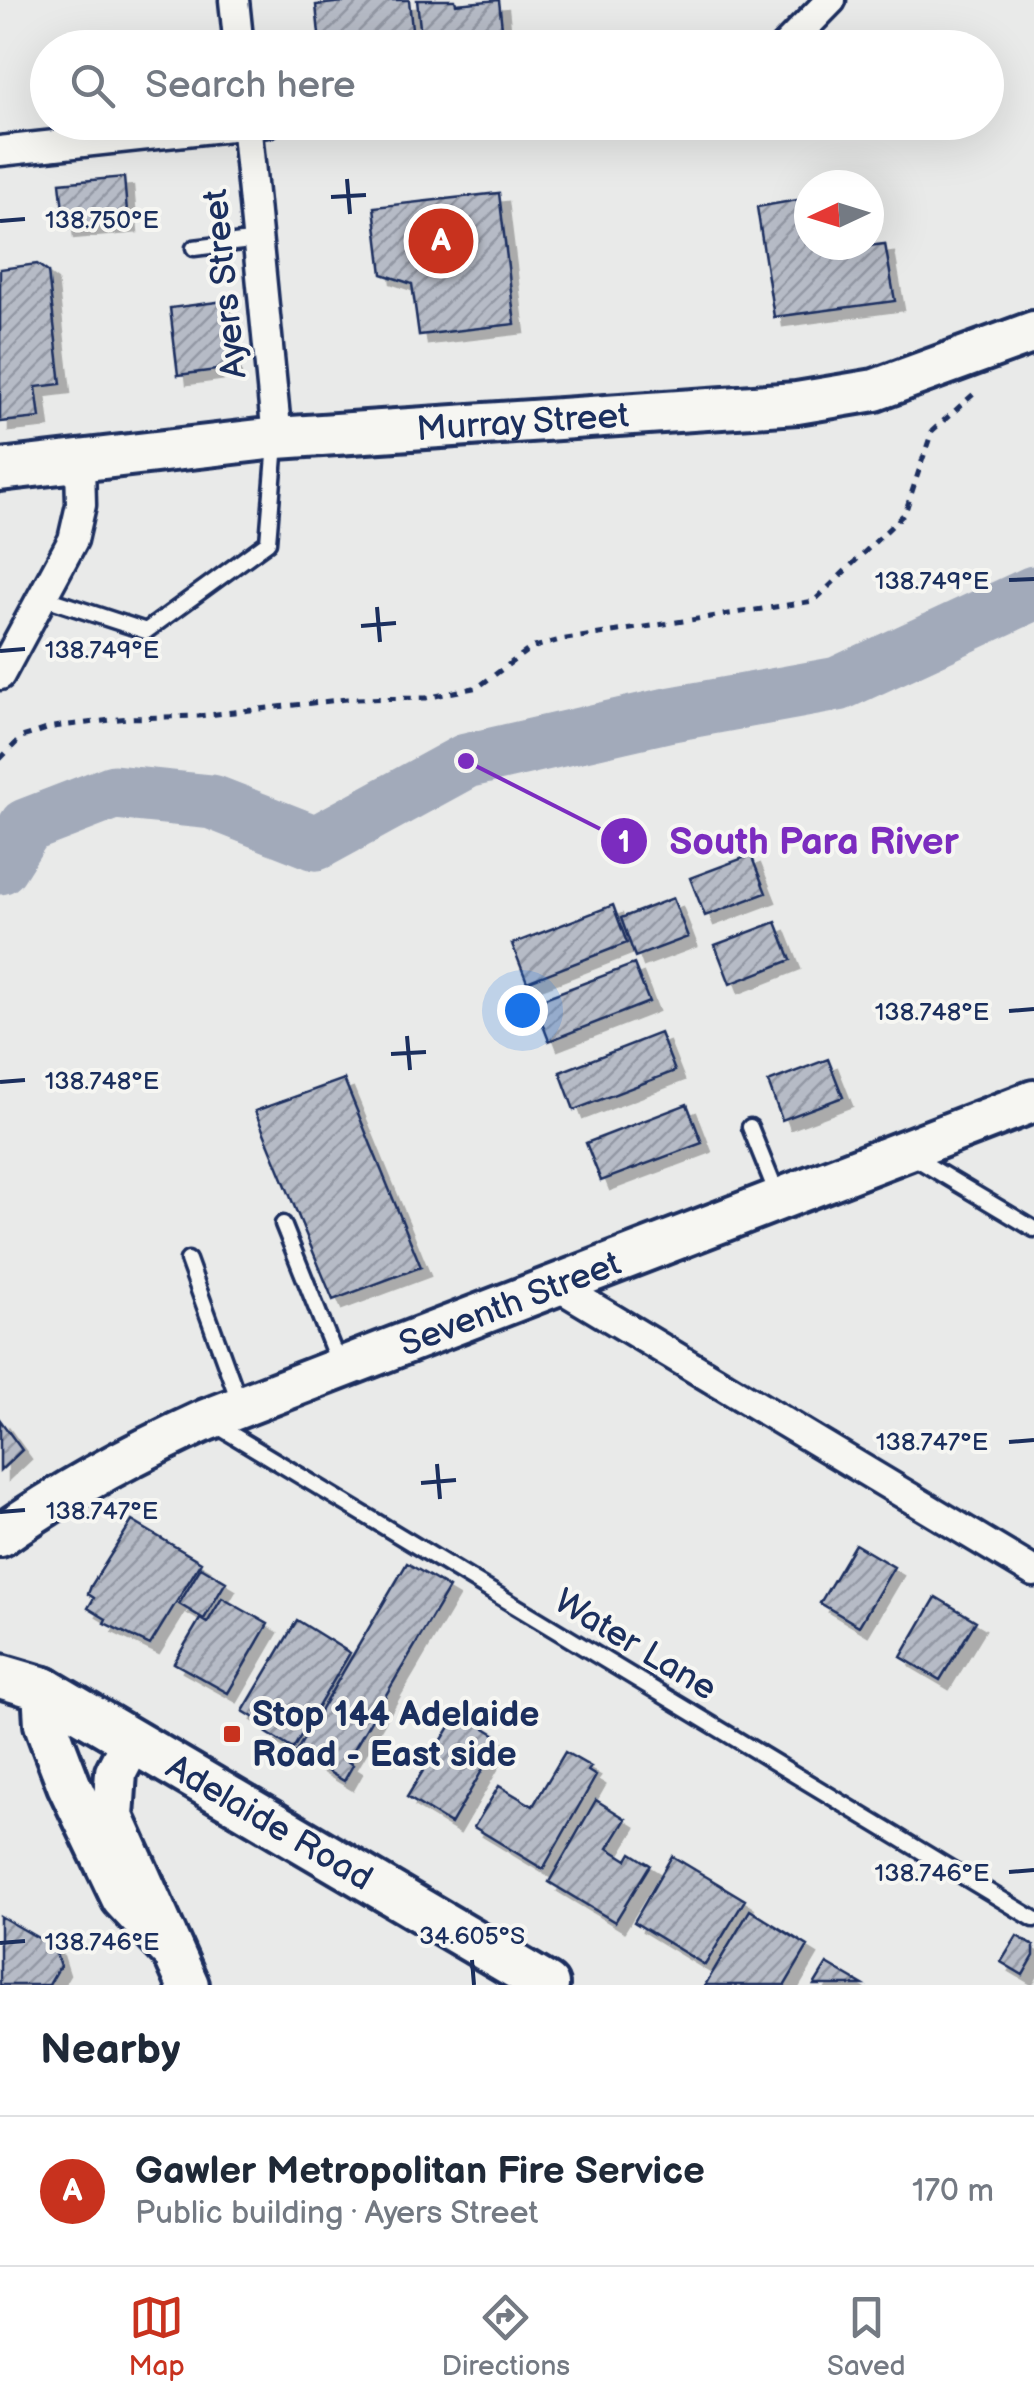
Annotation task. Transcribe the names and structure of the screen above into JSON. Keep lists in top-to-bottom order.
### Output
{
  "streets": {
    "main road": ["Murray Street", "Seventh Street", "Adelaide Road"],
    "street": ["Ayers Street"],
    "lane": ["Water Lane"]
  },
  "crossings": [
    ["Ayers Street", "Murray Street"],
    ["Seventh Street", "Water Lane"]
  ],
  "places": {
    "other": ["South Para River"],
    "transit": ["Stop 144 Adelaide Road - East side"]
  },
  "north": "left",
  "page": {
    "search": "Search here",
    "pins": "A",
    "heading": "Nearby",
    "list": [
      {
        "mark": "A",
        "name": "Gawler Metropolitan Fire Service",
        "note": "Public building · Ayers Street",
        "value": "170 m"
      }
    ],
    "nav": ["Map", "Directions", "Saved"]
  },
  "coordinates": [
    "138.750°E",
    "138.749°E",
    "138.748°E",
    "138.747°E",
    "138.746°E",
    "34.605°S"
  ]
}
